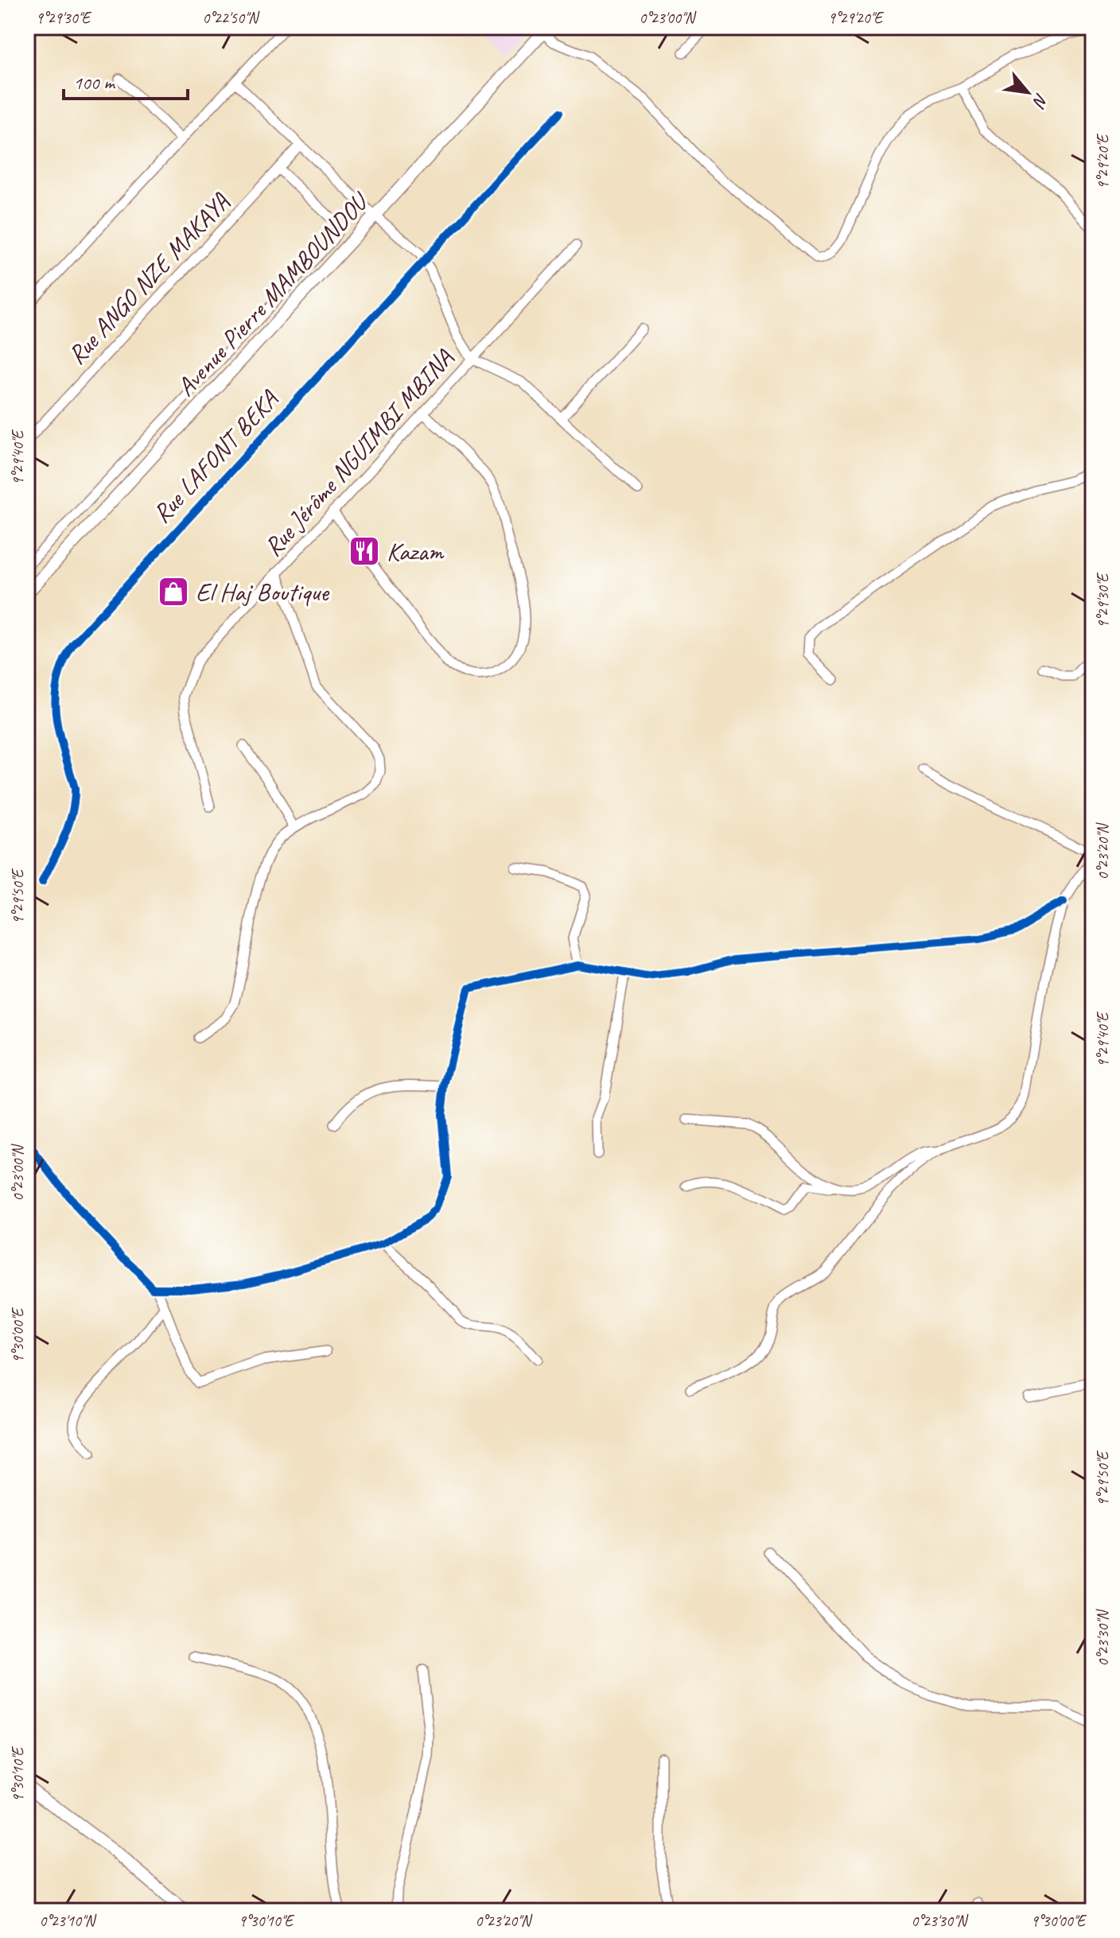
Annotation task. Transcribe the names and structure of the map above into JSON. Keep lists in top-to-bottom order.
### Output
{
  "streets": {
    "street": [
      "Rue ANGO NZE MAKAYA",
      "Avenue Pierre MAMBOUNDOU",
      "Rue Jérôme NGUIMBI MBINA",
      "Rue LAFONT BEKA"
    ]
  },
  "places": {
    "restaurant": ["Kazam"],
    "shop": ["El Haj Boutique"]
  },
  "scale_bar": "100 m",
  "north": "bottom right",
  "coordinates": [
    "9°29'30\"E",
    "0°22'50\"N",
    "0°23'00\"N",
    "9°29'20\"E",
    "9°29'40\"E",
    "0°23'20\"N",
    "9°29'50\"E",
    "9°30'00\"E",
    "0°23'30\"N",
    "9°30'10\"E",
    "0°23'10\"N"
  ]
}
